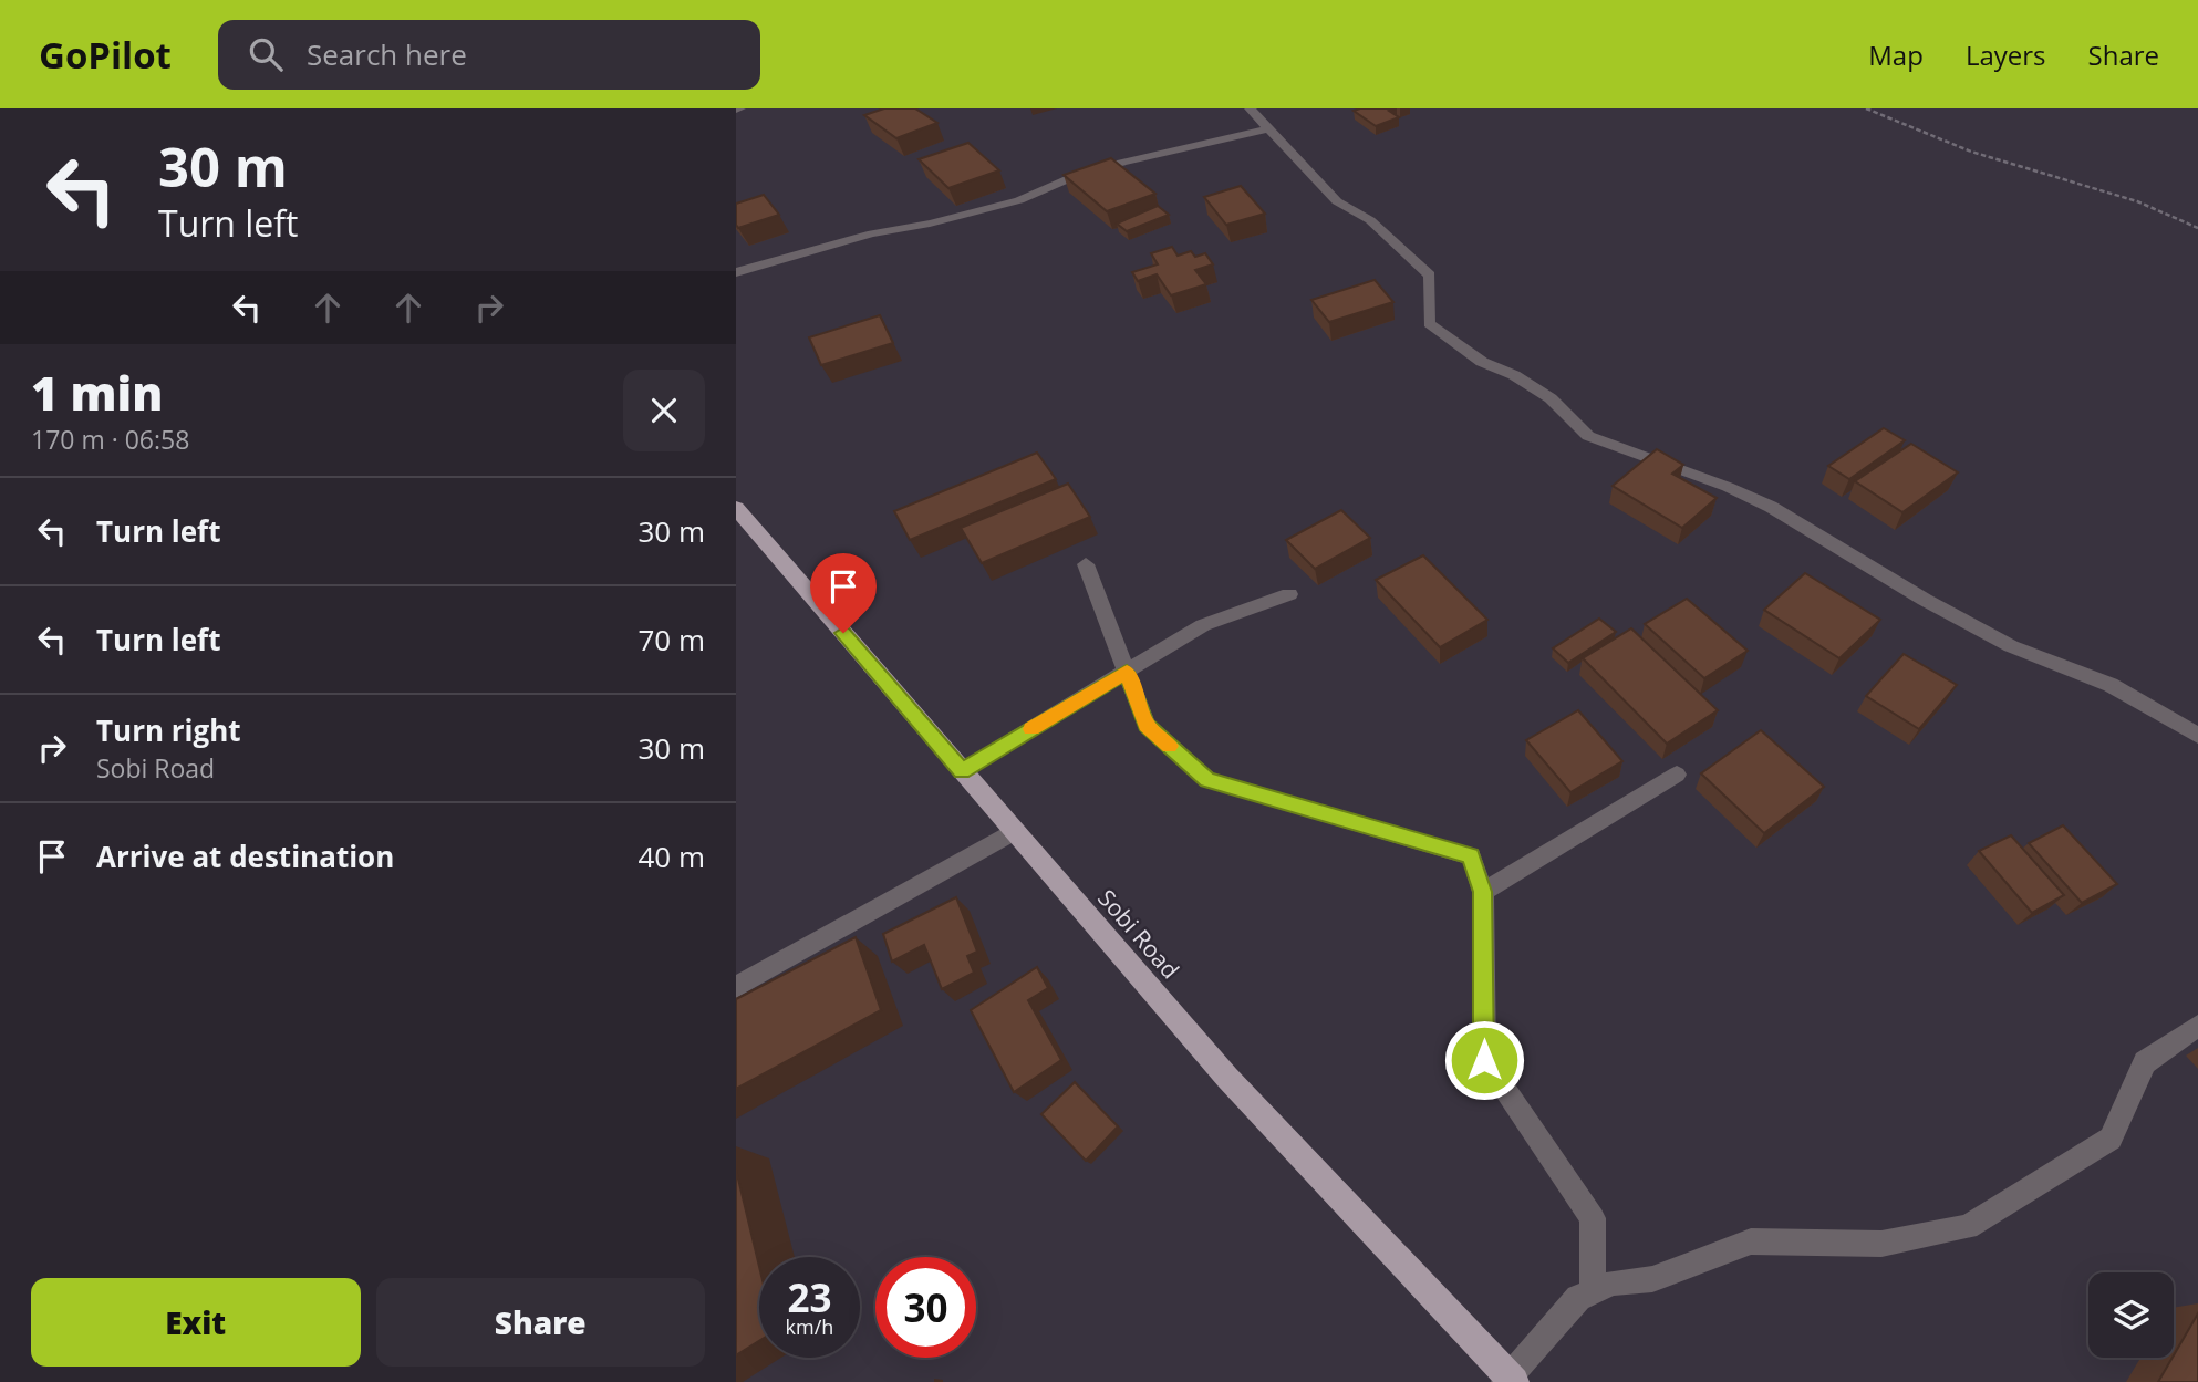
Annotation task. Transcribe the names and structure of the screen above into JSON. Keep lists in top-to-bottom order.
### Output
{
  "streets": {
    "highway": ["Sobi Road"]
  },
  "page": {
    "header": "GoPilot",
    "search": "Search here",
    "nav": ["Map", "Layers", "Share"],
    "turn": ["30 m", "Turn left"],
    "heading": ["1 min", "170 m · 06:58"],
    "list": [
      {
        "name": "Turn left",
        "value": "30 m"
      },
      {
        "name": "Turn left",
        "value": "70 m"
      },
      {
        "name": "Turn right",
        "note": "Sobi Road",
        "value": "30 m"
      },
      {
        "name": "Arrive at destination",
        "value": "40 m"
      }
    ],
    "speed": "23 km/h",
    "limit": "30",
    "buttons": ["Exit", "Share"]
  }
}
